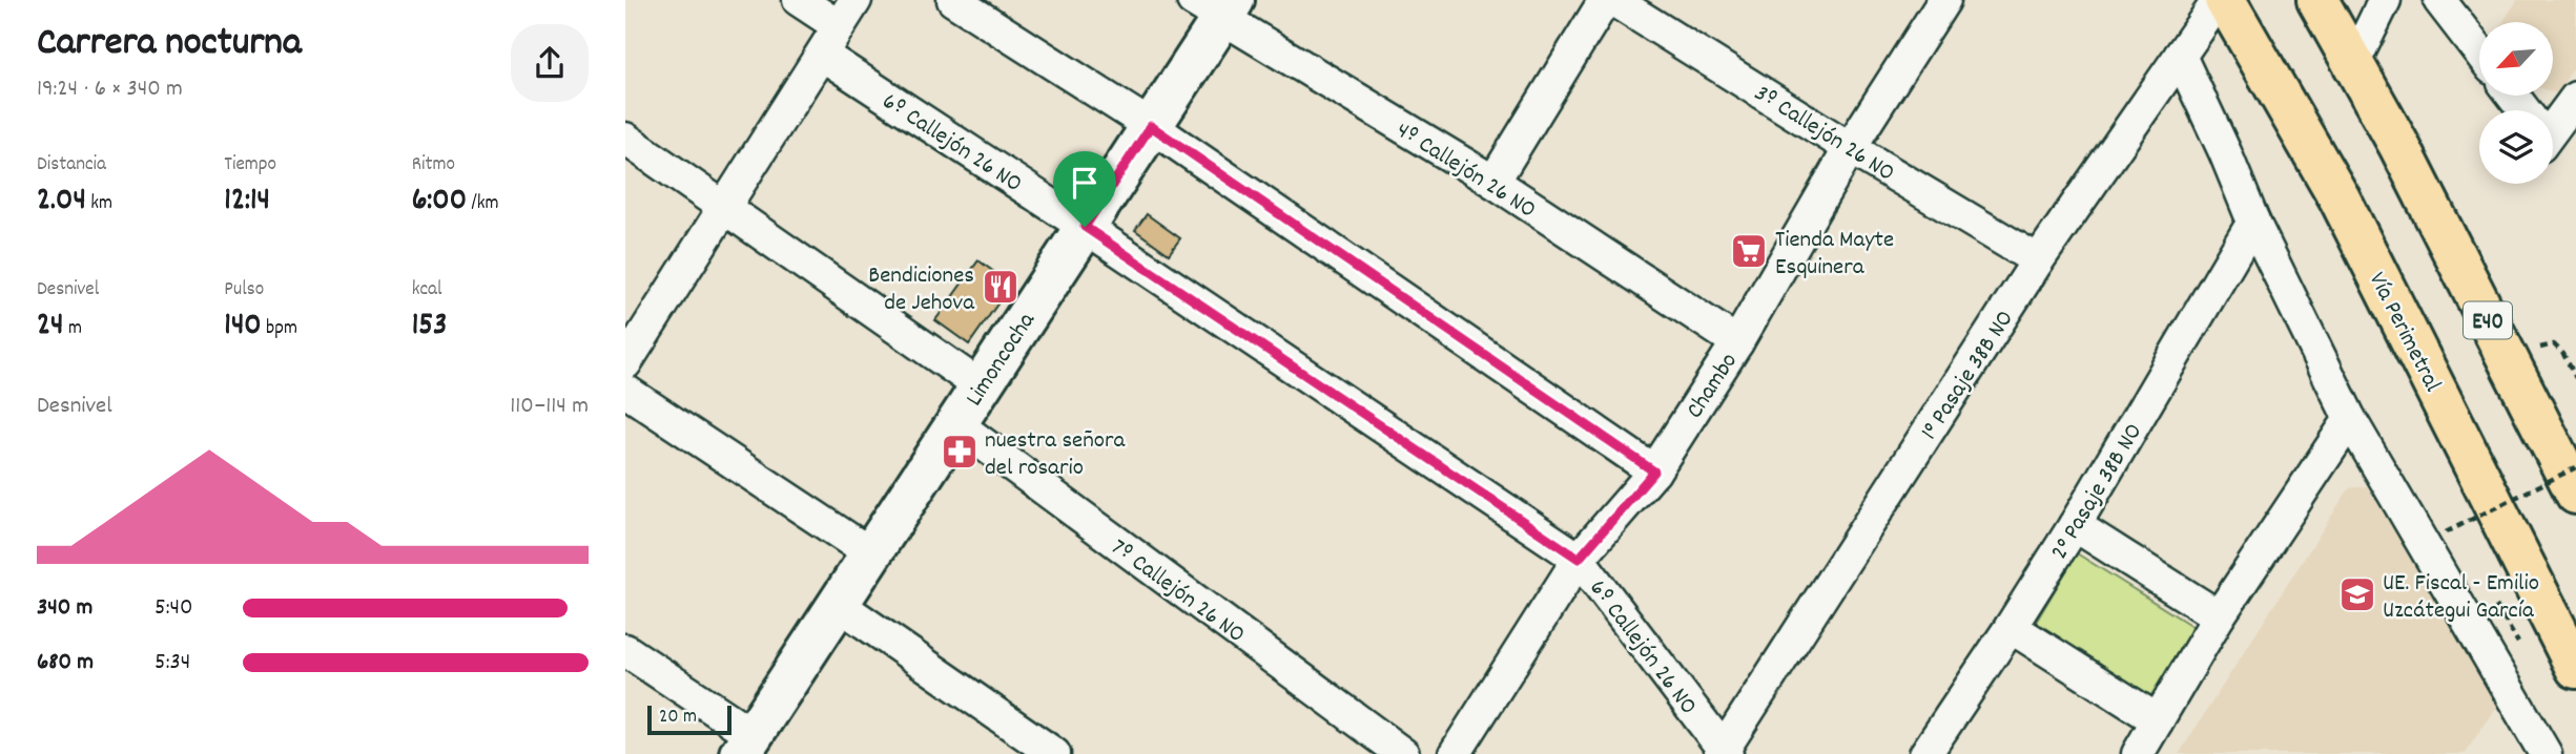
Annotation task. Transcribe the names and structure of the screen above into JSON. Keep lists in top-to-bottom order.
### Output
{
  "streets": {
    "highway": ["E40", "Vía Perimetral"],
    "street": [
      "3º Callejón 26 NO",
      "6º Callejón 26 NO",
      "4º Callejón 26 NO",
      "Limoncocha",
      "1° Pasaje 38B NO",
      "Chambo",
      "2° Pasaje 38B NO",
      "7º Callejón 26 NO"
    ]
  },
  "crossings": [
    ["3º Callejón 26 NO", "1° Pasaje 38B NO"],
    ["3º Callejón 26 NO", "Chambo"],
    ["6º Callejón 26 NO", "Limoncocha"],
    ["6º Callejón 26 NO", "1° Pasaje 38B NO"],
    ["6º Callejón 26 NO", "Chambo"],
    ["4º Callejón 26 NO", "Limoncocha"],
    ["4º Callejón 26 NO", "Chambo"],
    ["Limoncocha", "7º Callejón 26 NO"]
  ],
  "places": {
    "supermarket": ["Tienda Mayte Esquinera"],
    "restaurant": ["Bendiciones de Jehova"],
    "pharmacy": ["nuestra señora del rosario"],
    "school or university": ["UE. Fiscal - Emilio Uzcátegui García"]
  },
  "scale_bar": "20 m",
  "north": "bottom left",
  "page": {
    "heading": ["Carrera nocturna", "19:24 · 6 × 340 m"],
    "stats": [
      ["Distancia", "2.04 km"],
      ["Tiempo", "12:14"],
      ["Ritmo", "6:00 /km"],
      ["Desnivel", "24 m"],
      ["Pulso", "140 bpm"],
      ["kcal", "153"]
    ],
    "chart": ["Desnivel", "110–114 m"],
    "list": [
      {
        "name": "340 m",
        "note": "5:40"
      },
      {
        "name": "680 m",
        "note": "5:34"
      }
    ],
    "scale": "20 m"
  }
}
